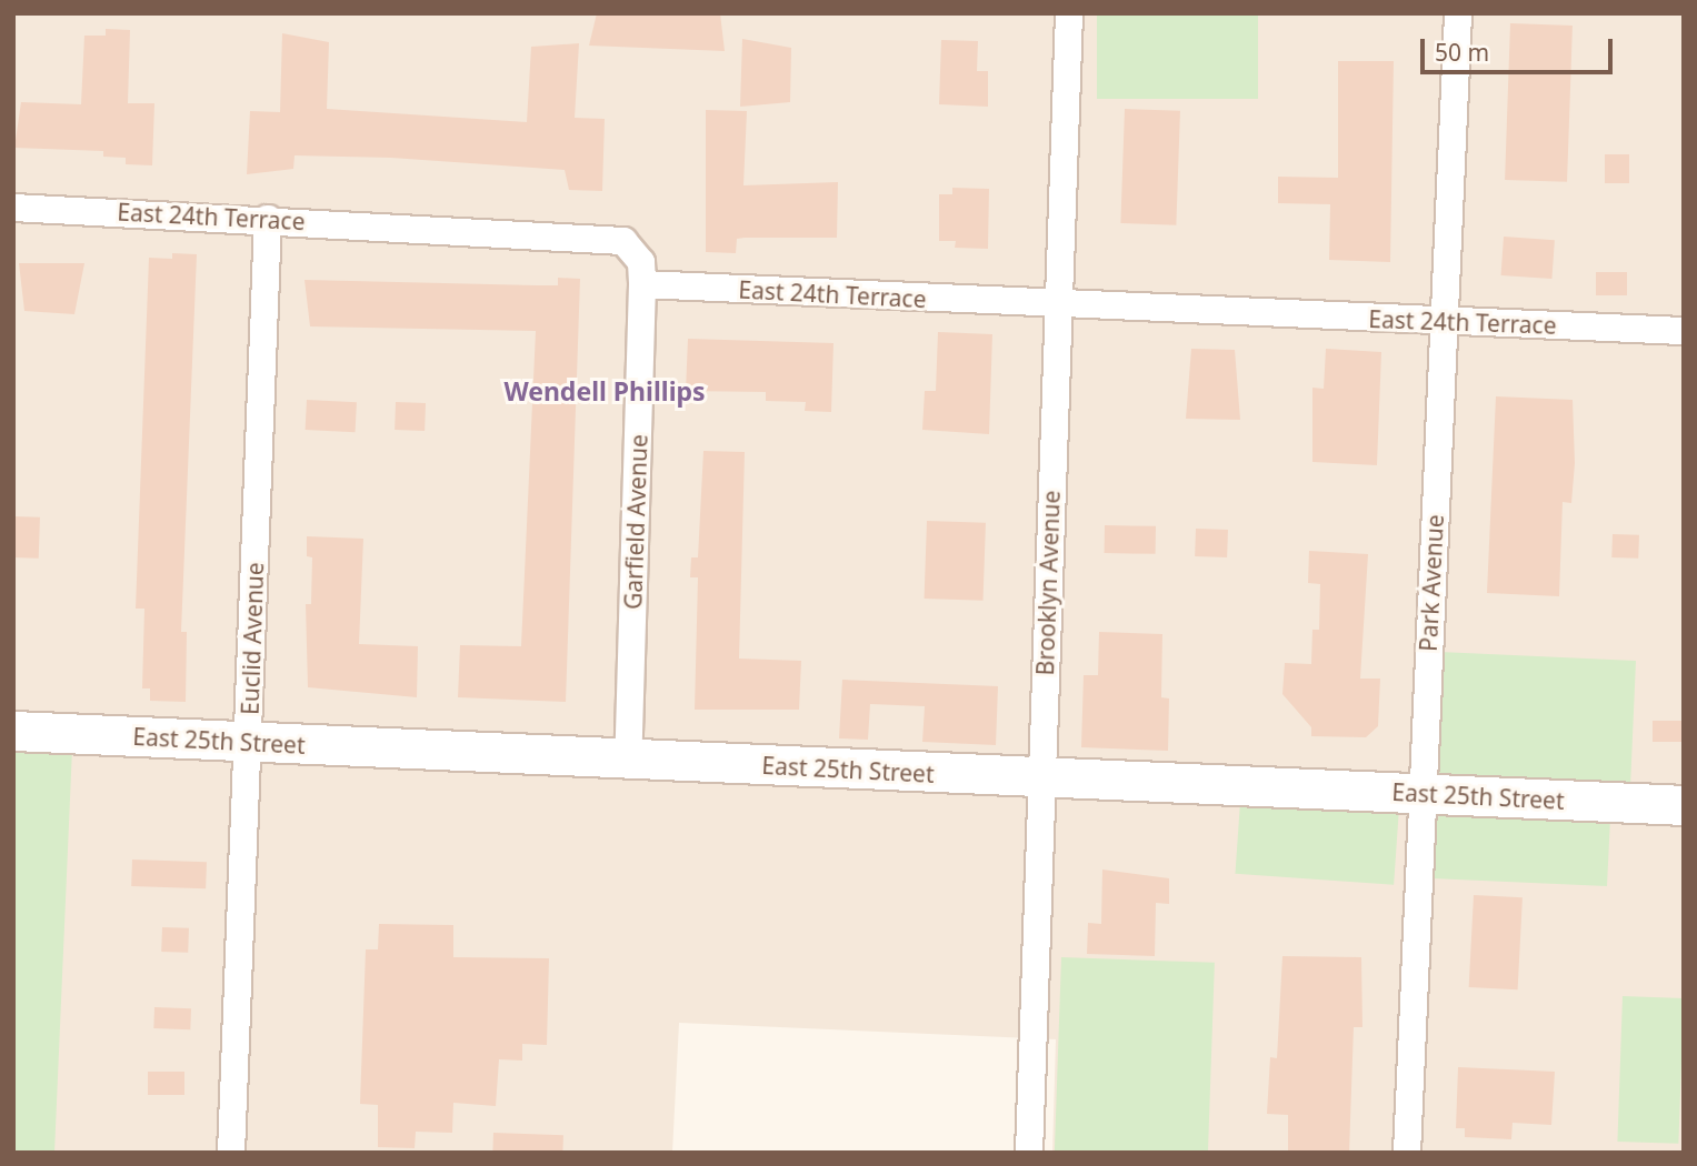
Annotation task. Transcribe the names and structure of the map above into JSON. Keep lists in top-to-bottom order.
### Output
{
  "streets": {
    "street": [
      "East 24th Terrace",
      "Garfield Avenue",
      "Brooklyn Avenue",
      "Park Avenue",
      "Euclid Avenue",
      "East 25th Street"
    ]
  },
  "crossings": [
    ["East 24th Terrace", "Garfield Avenue"],
    ["East 24th Terrace", "Brooklyn Avenue"],
    ["East 24th Terrace", "Park Avenue"],
    ["East 24th Terrace", "Euclid Avenue"],
    ["Garfield Avenue", "East 25th Street"],
    ["Brooklyn Avenue", "East 25th Street"],
    ["Park Avenue", "East 25th Street"],
    ["Euclid Avenue", "East 25th Street"]
  ],
  "districts": ["Wendell Phillips"],
  "scale_bar": "50 m"
}
